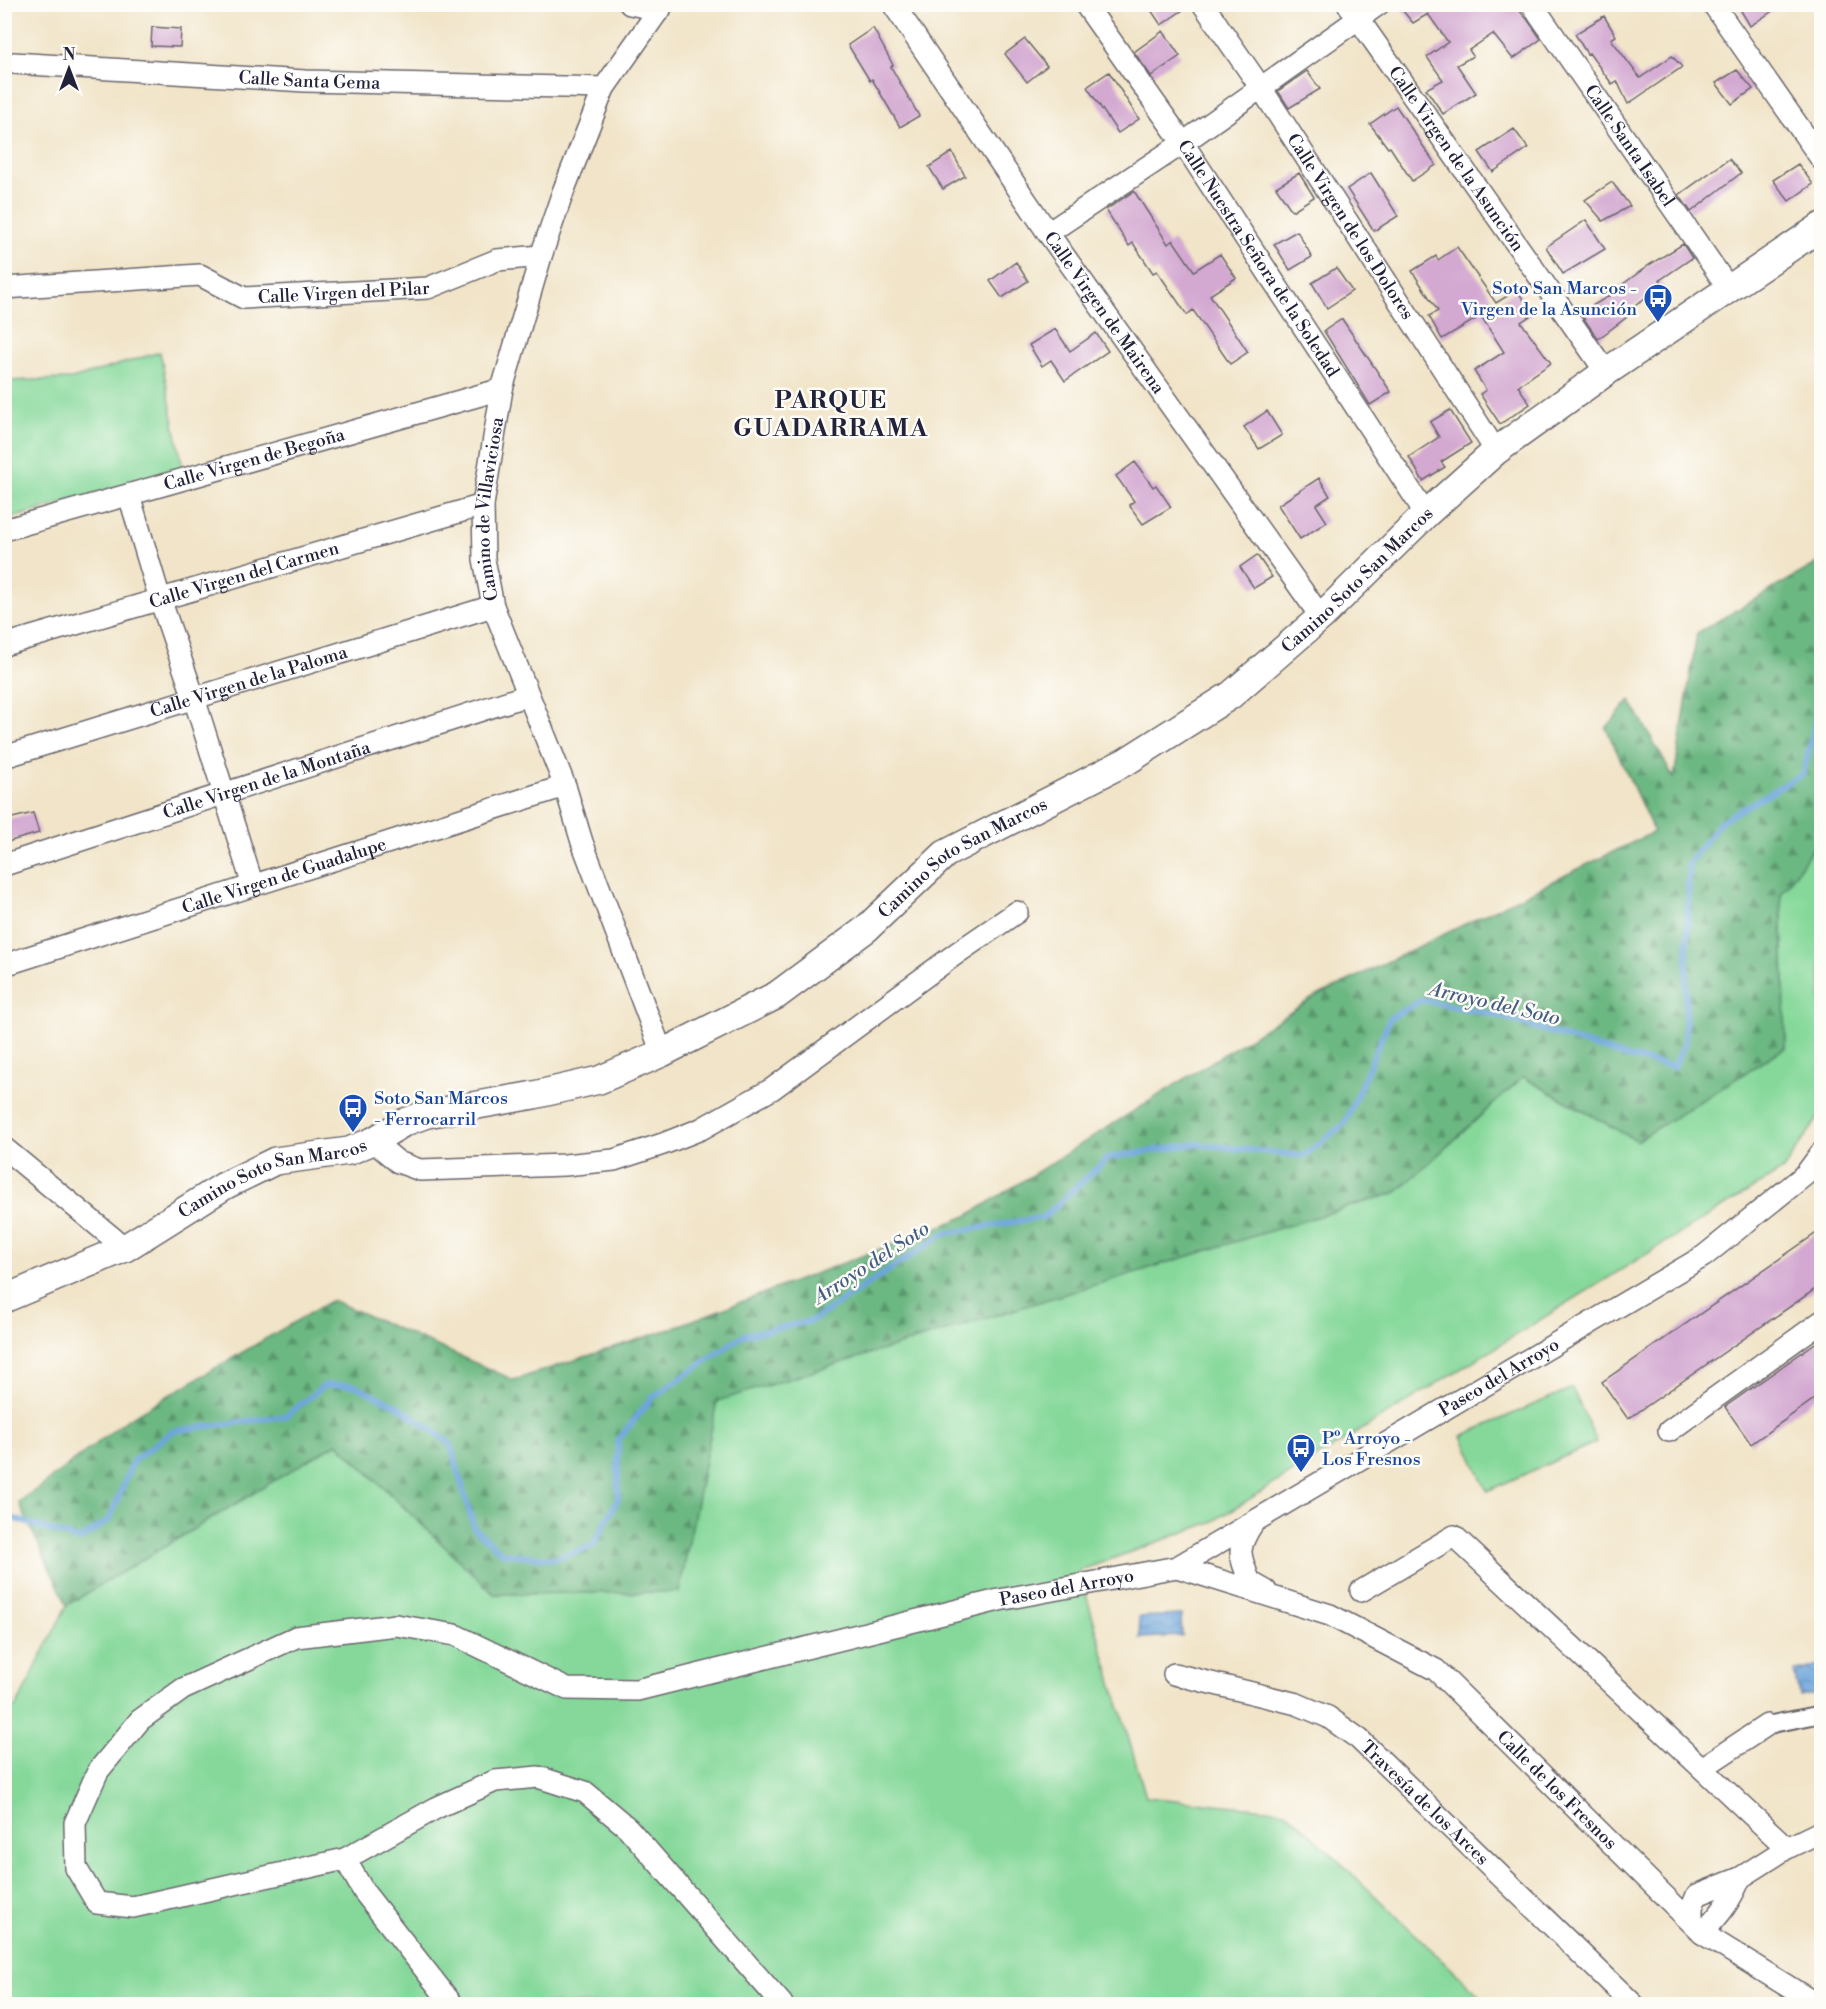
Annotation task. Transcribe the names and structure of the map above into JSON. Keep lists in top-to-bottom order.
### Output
{
  "streets": {
    "street": [
      "Calle Santa Gema",
      "Calle Santa Isabel",
      "Calle Virgen de la Asunción",
      "Calle Virgen de los Dolores",
      "Calle Nuestra Señora de la Soledad",
      "Calle Virgen del Pilar",
      "Calle Virgen de Mairena",
      "Calle Virgen de Begoña",
      "Camino de Villaviciosa",
      "Calle Virgen del Carmen",
      "Camino Soto San Marcos",
      "Calle Virgen de la Paloma",
      "Calle Virgen de la Montaña",
      "Calle Virgen de Guadalupe",
      "Paseo del Arroyo",
      "Calle de los Fresnos",
      "Travesía de los Arces"
    ]
  },
  "crossings": [
    ["Calle Santa Gema", "Camino de Villaviciosa"],
    ["Calle Santa Isabel", "Camino Soto San Marcos"],
    ["Calle Virgen de la Asunción", "Camino Soto San Marcos"],
    ["Calle Virgen de los Dolores", "Camino Soto San Marcos"],
    ["Calle Nuestra Señora de la Soledad", "Camino Soto San Marcos"],
    ["Calle Virgen del Pilar", "Camino de Villaviciosa"],
    ["Calle Virgen de Mairena", "Camino Soto San Marcos"],
    ["Calle Virgen de Begoña", "Camino de Villaviciosa"],
    ["Camino de Villaviciosa", "Calle Virgen del Carmen"],
    ["Camino de Villaviciosa", "Camino Soto San Marcos"],
    ["Camino de Villaviciosa", "Calle Virgen de la Paloma"],
    ["Camino de Villaviciosa", "Calle Virgen de la Montaña"],
    ["Camino de Villaviciosa", "Calle Virgen de Guadalupe"],
    ["Paseo del Arroyo", "Calle de los Fresnos"]
  ],
  "districts": ["PARQUE GUADARRAMA"],
  "water": ["Arroyo del Soto"],
  "places": {
    "bus stop": ["Soto San Marcos - Virgen de la Asunción", "Soto San Marcos - Ferrocarril", "Pº Arroyo - Los Fresnos"]
  },
  "north": "top"
}
